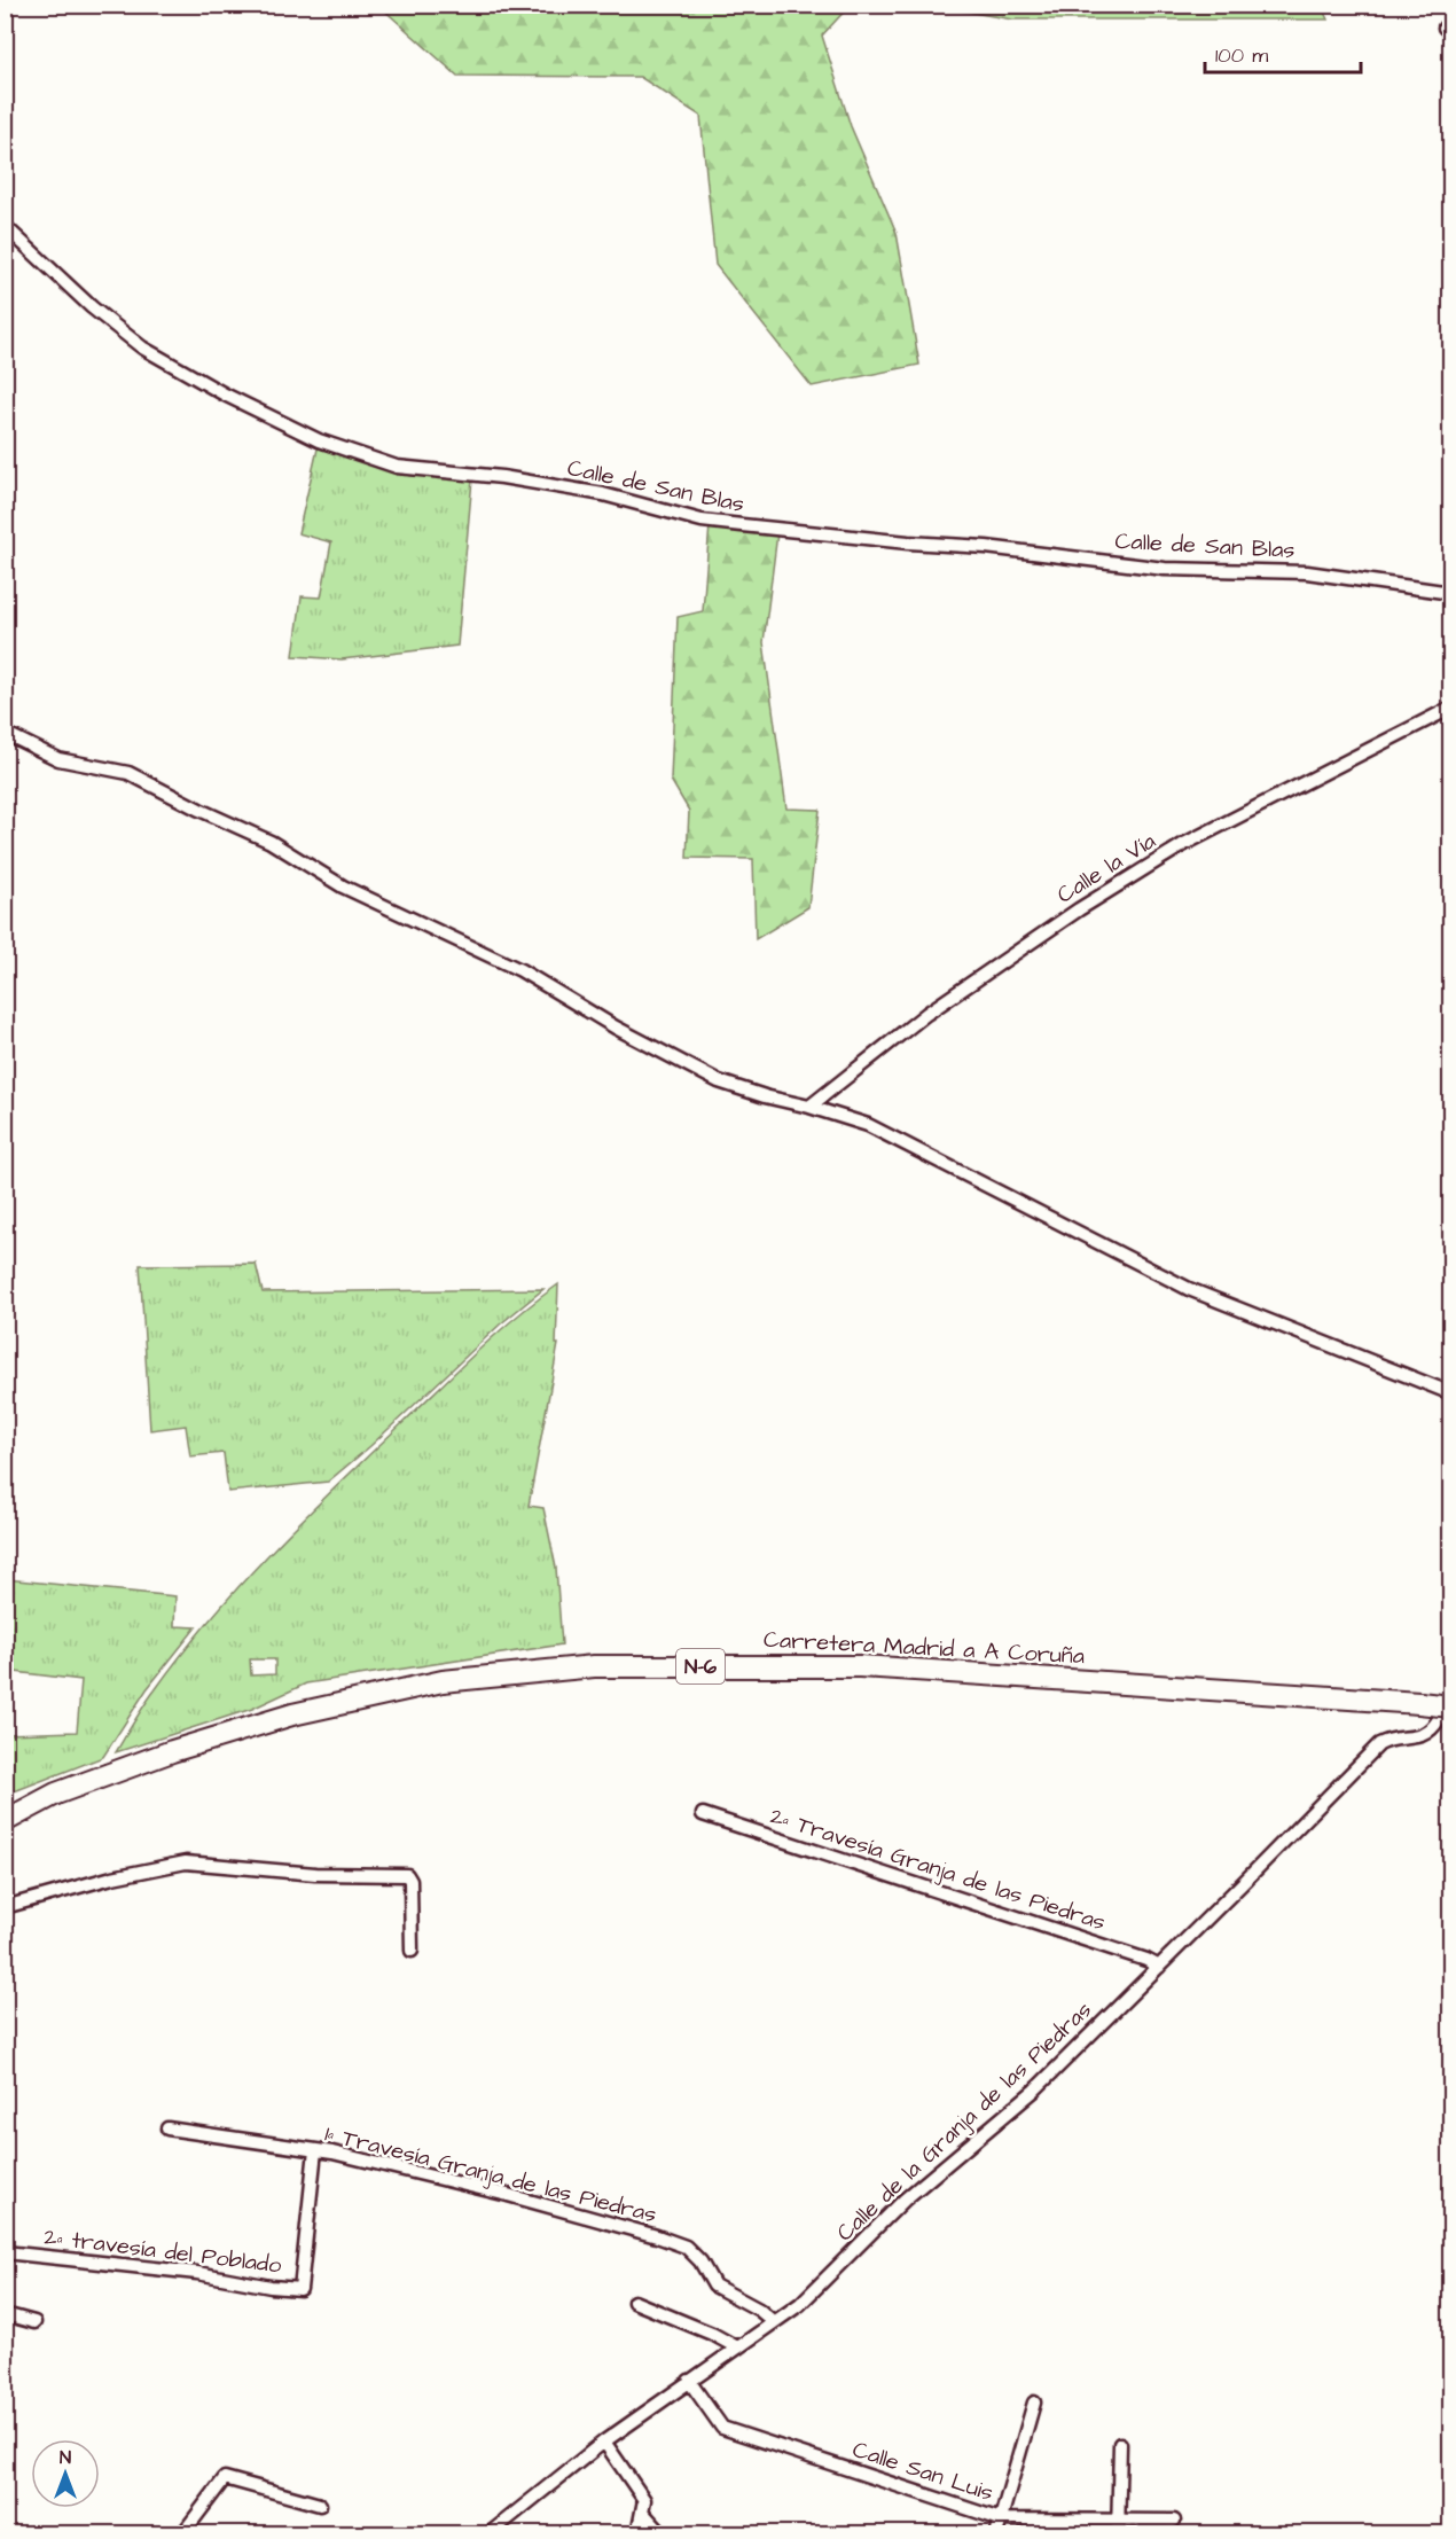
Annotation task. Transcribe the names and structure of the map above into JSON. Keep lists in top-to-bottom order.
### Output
{
  "streets": {
    "highway": ["Carretera Madrid a A Coruña", "N-6"],
    "street": [
      "Calle de San Blas",
      "Calle la Vía",
      "2ª Travesía Granja de las Piedras",
      "Calle de la Granja de las Piedras",
      "1ª Travesía Granja de las Piedras",
      "2ª travesía del Poblado",
      "Calle San Luis"
    ]
  },
  "crossings": [
    ["Carretera Madrid a A Coruña", "Calle de la Granja de las Piedras"],
    ["2ª Travesía Granja de las Piedras", "Calle de la Granja de las Piedras"],
    ["Calle de la Granja de las Piedras", "1ª Travesía Granja de las Piedras"],
    ["Calle de la Granja de las Piedras", "Calle San Luis"],
    ["1ª Travesía Granja de las Piedras", "2ª travesía del Poblado"]
  ],
  "scale_bar": "100 m",
  "north": "top"
}
